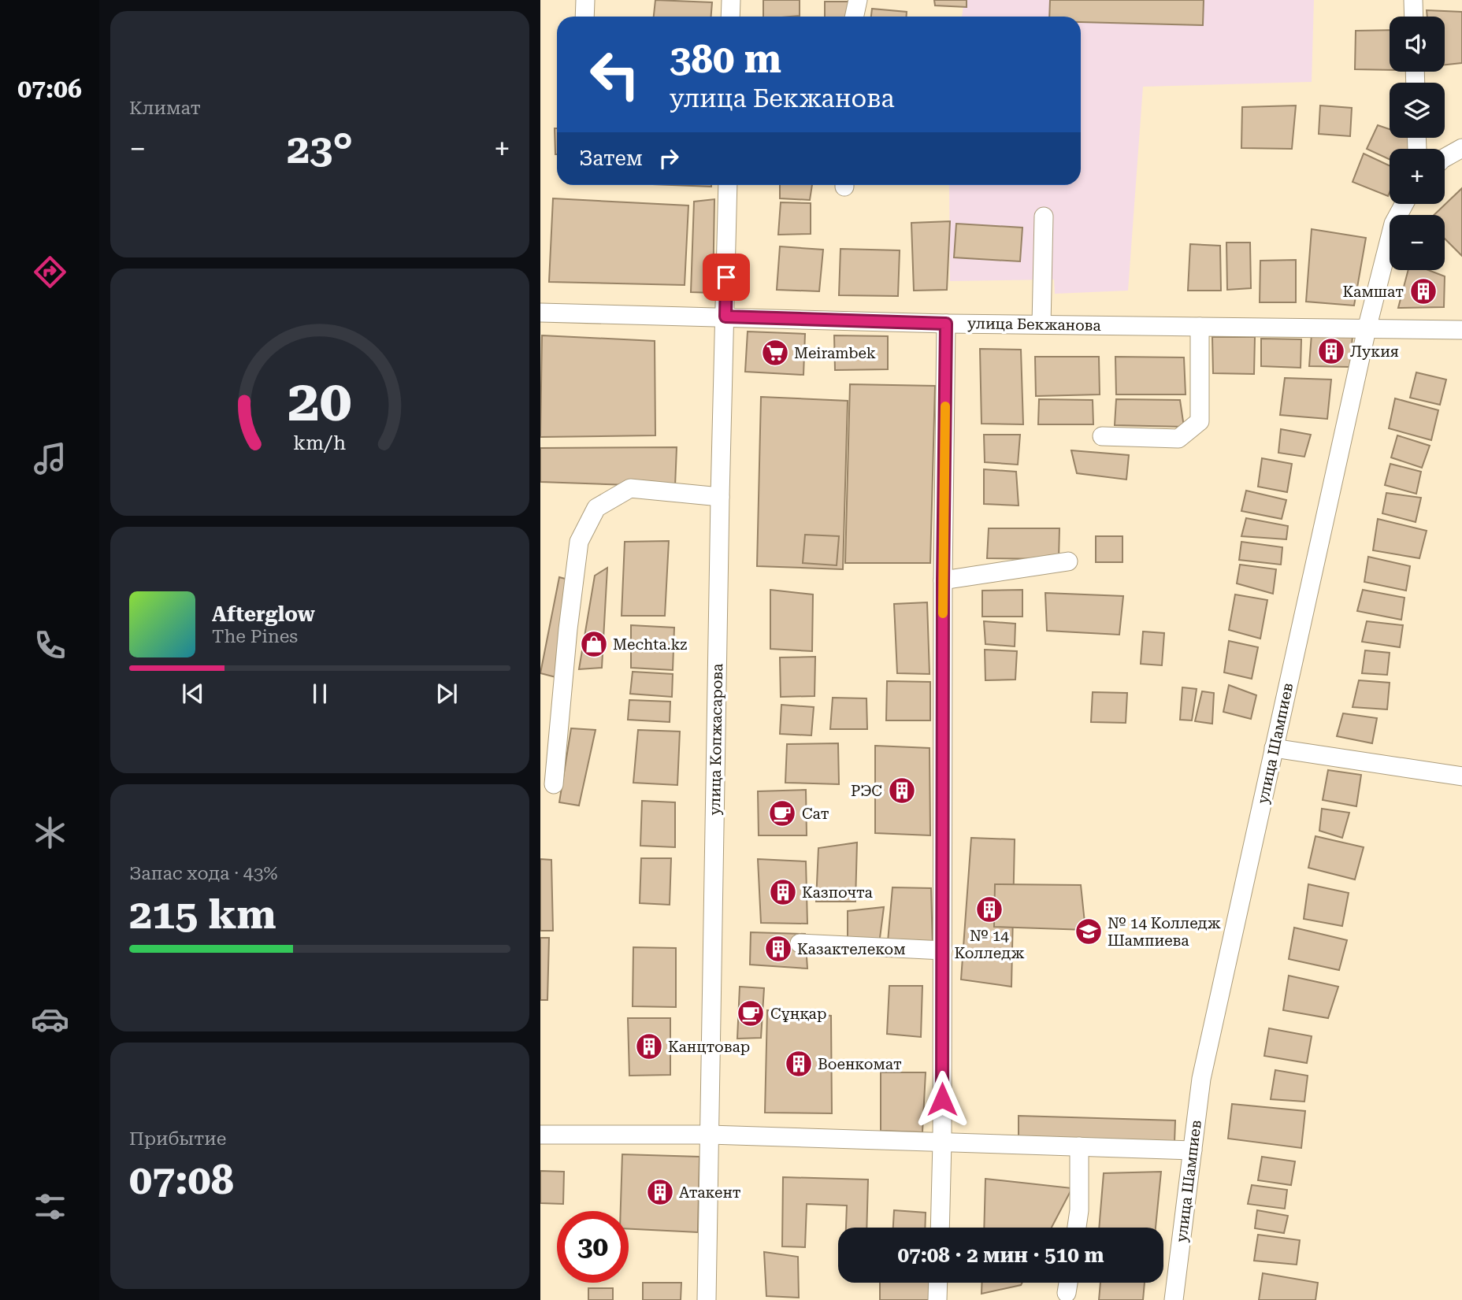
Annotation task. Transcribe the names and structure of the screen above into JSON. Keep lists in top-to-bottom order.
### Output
{
  "streets": {
    "street": ["улица Бекжанова", "улица Копжасарова", "улица Шампиев"]
  },
  "crossings": [
    ["улица Бекжанова", "улица Копжасарова"],
    ["улица Бекжанова", "улица Шампиев"]
  ],
  "places": {
    "building": [
      "Камшат",
      "Лукия",
      "РЭС",
      "Казпочта",
      "№ 14 Колледж",
      "Казактелеком",
      "Канцтовар",
      "Военкомат",
      "Атакент"
    ],
    "supermarket": ["Meirambek"],
    "shop": ["Mechta.kz"],
    "cafe": ["Сат", "Сұңқар"],
    "school or university": ["№ 14 Колледж Шампиева"]
  },
  "page": {
    "tabs": "07:06",
    "tile": [
      "Климат",
      ["Запас хода · 43%", "215 km"],
      ["Прибытие", "07:08"]
    ],
    "map_buttons": ["+", "−"],
    "turn": ["380 m", "улица Бекжанова"],
    "heat": ["−", "23°", "+"],
    "then": "Затем",
    "song": ["Afterglow", "The Pines"],
    "limit": "30",
    "trip": "07:08 · 2 мин · 510 m",
    "gauge": ["20", "km/h"]
  }
}
